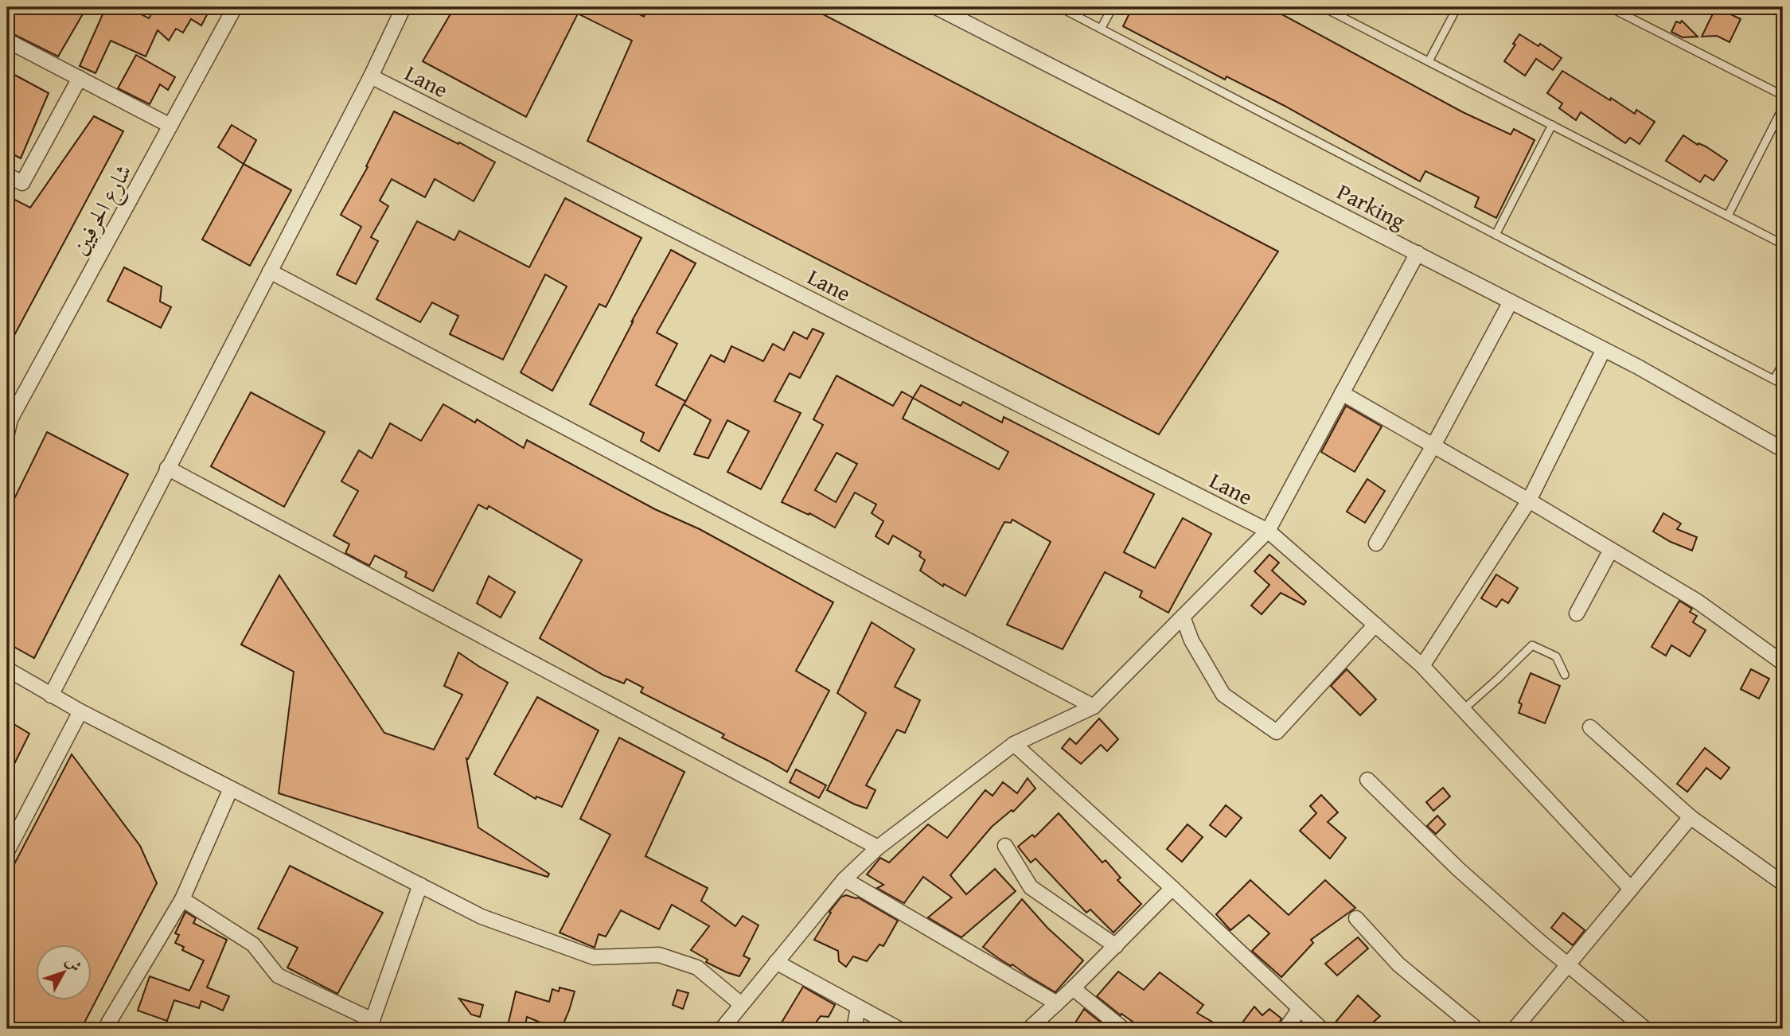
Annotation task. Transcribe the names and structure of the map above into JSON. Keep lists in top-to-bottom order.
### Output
{
  "streets": {
    "street": ["Lane", "Parking", "شارع الحرفيين"]
  },
  "north": "top right"
}
